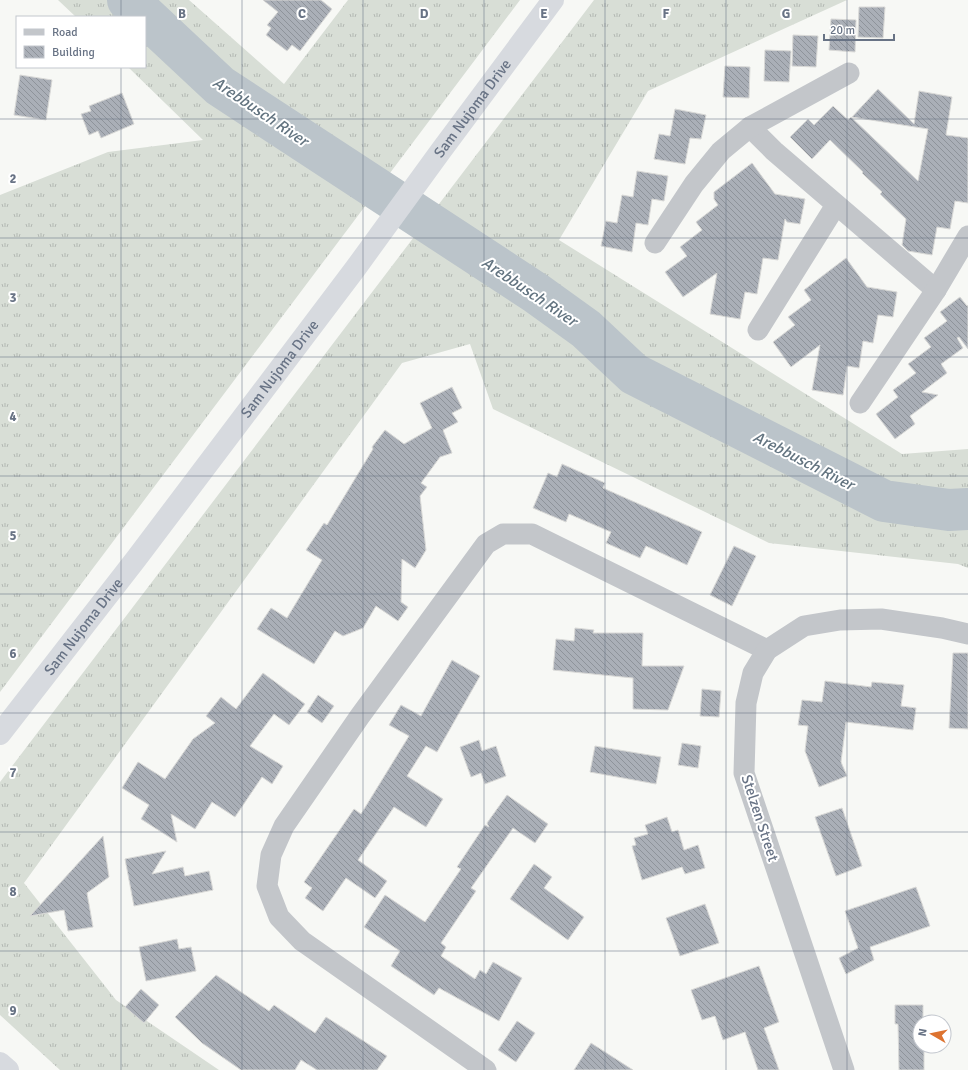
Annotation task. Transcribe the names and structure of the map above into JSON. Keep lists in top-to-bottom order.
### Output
{
  "streets": {
    "highway": ["Sam Nujoma Drive"],
    "street": ["Stelzen Street"]
  },
  "water": ["Arebbusch River"],
  "legend": ["Road", "Building"],
  "scale_bar": "20 m",
  "north": "left",
  "grid": {
    "columns": [
      "B",
      "C",
      "D",
      "E",
      "F",
      "G"
    ],
    "rows": [
      "2",
      "3",
      "4",
      "5",
      "6",
      "7",
      "8",
      "9"
    ]
  }
}
